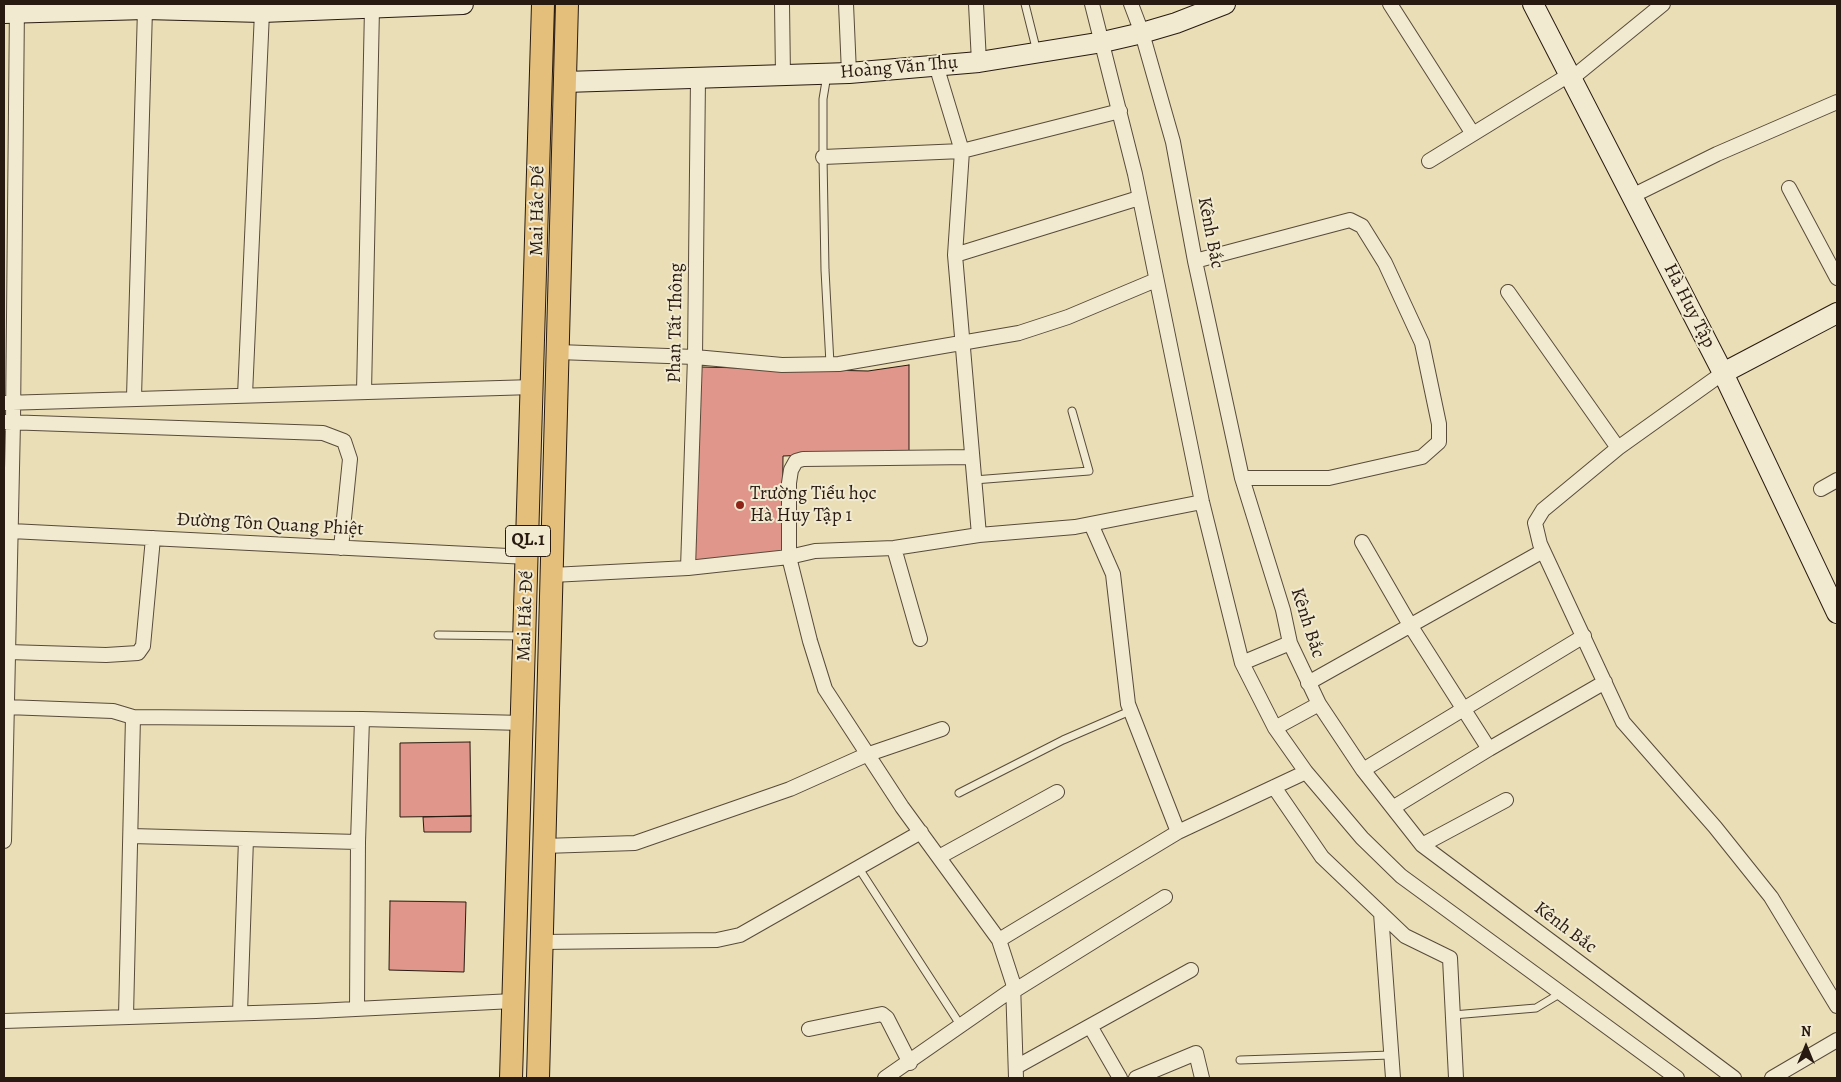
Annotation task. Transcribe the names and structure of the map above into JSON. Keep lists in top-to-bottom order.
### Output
{
  "streets": {
    "main road": ["Mai Hắc Đế", "QL.1"],
    "street": [
      "Hoàng Văn Thụ",
      "Kênh Bắc",
      "Hà Huy Tập",
      "Phan Tất Thông",
      "Đường Tôn Quang Phiệt"
    ]
  },
  "crossings": [
    ["Hoàng Văn Thụ", "Mai Hắc Đế"],
    ["Hoàng Văn Thụ", "Kênh Bắc"],
    ["Hoàng Văn Thụ", "Phan Tất Thông"],
    ["Mai Hắc Đế", "Đường Tôn Quang Phiệt"]
  ],
  "places": ["Trường Tiểu học Hà Huy Tập 1"],
  "north": "top"
}
